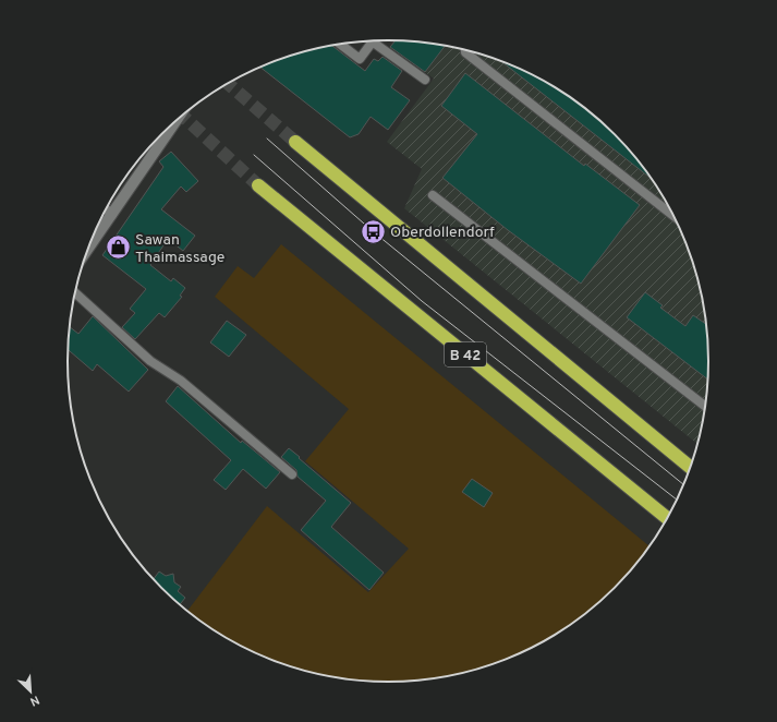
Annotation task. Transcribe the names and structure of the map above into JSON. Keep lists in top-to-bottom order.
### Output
{
  "streets": {
    "highway": ["B 42"]
  },
  "places": {
    "bus stop": ["Oberdollendorf"],
    "shop": ["Sawan Thaimassage"]
  },
  "north": "bottom right"
}
